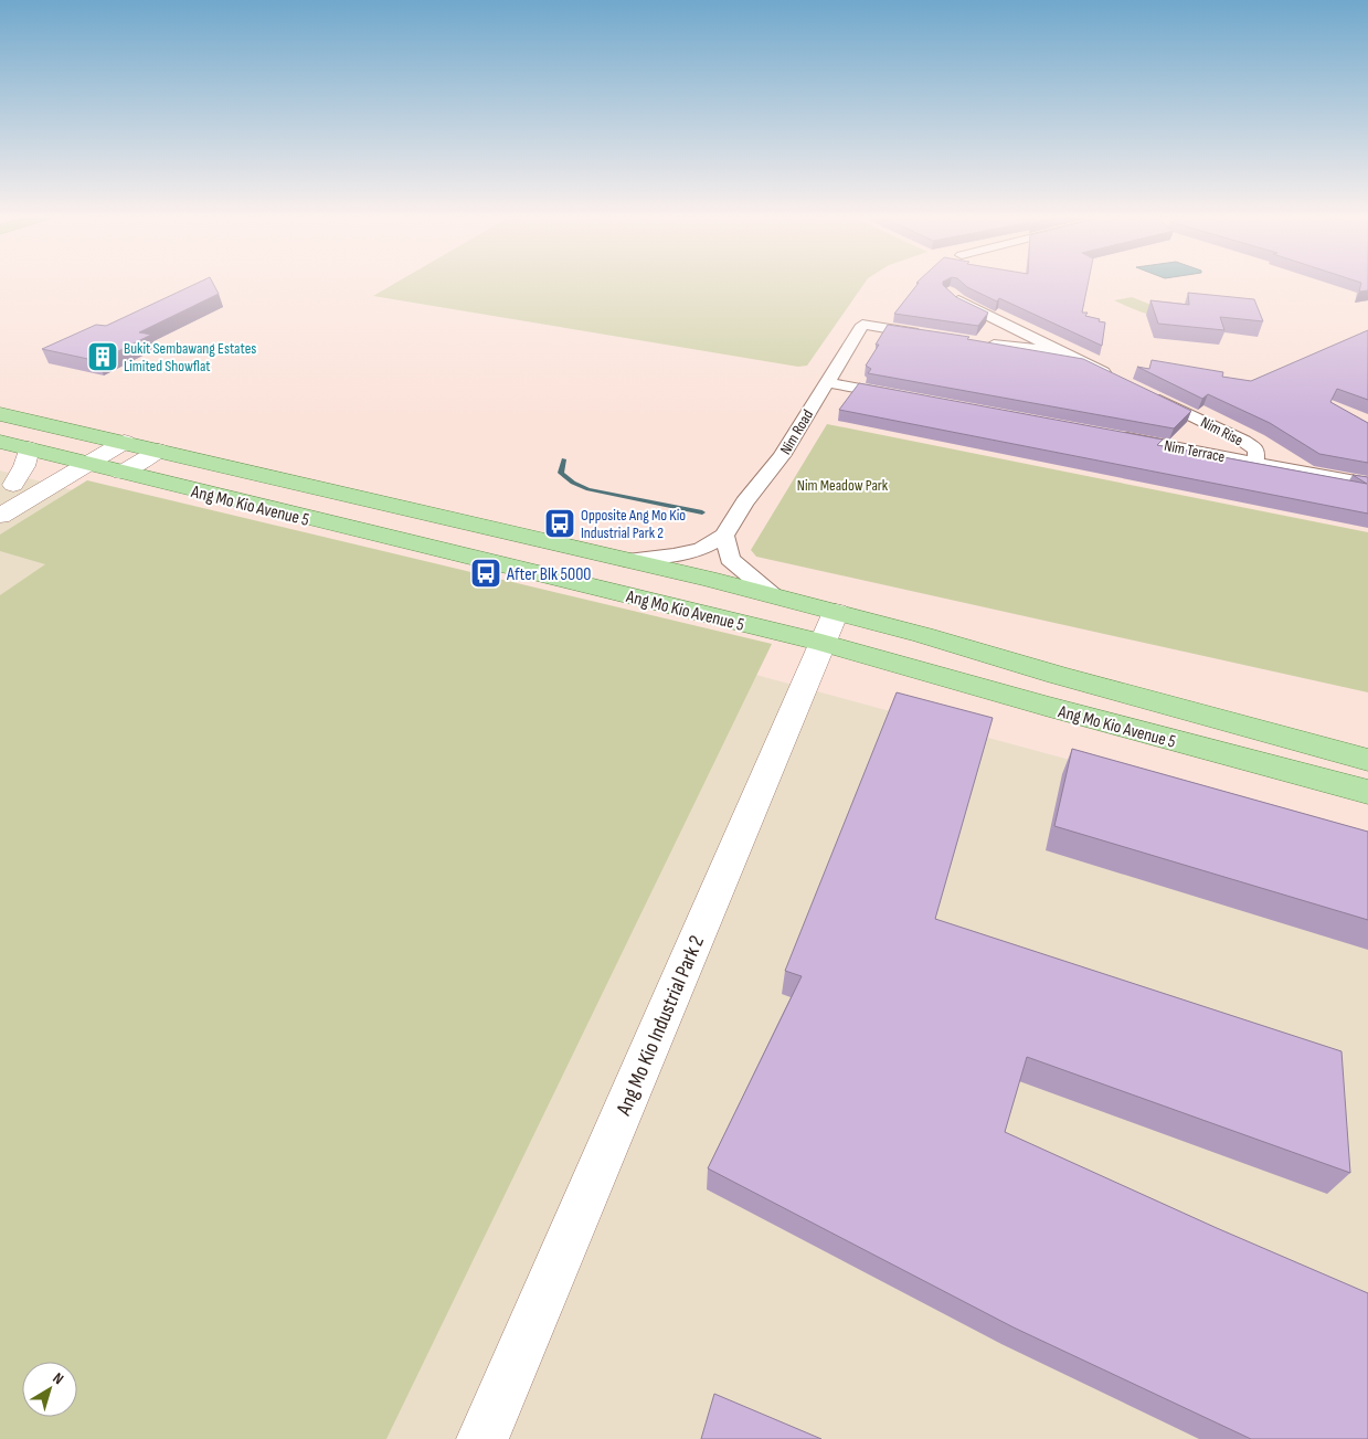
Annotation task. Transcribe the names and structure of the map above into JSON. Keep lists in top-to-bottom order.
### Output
{
  "streets": {
    "main road": ["Ang Mo Kio Avenue 5"],
    "street": [
      "Nim Rise",
      "Nim Road",
      "Nim Terrace",
      "Ang Mo Kio Industrial Park 2"
    ]
  },
  "crossings": [
    ["Nim Rise", "Nim Terrace"],
    ["Ang Mo Kio Avenue 5", "Ang Mo Kio Industrial Park 2"]
  ],
  "parks": ["Nim Meadow Park"],
  "places": {
    "building": ["Bukit Sembawang Estates Limited Showflat"],
    "bus stop": ["Opposite Ang Mo Kio Industrial Park 2", "After Blk 5000"]
  },
  "north": "top right"
}
